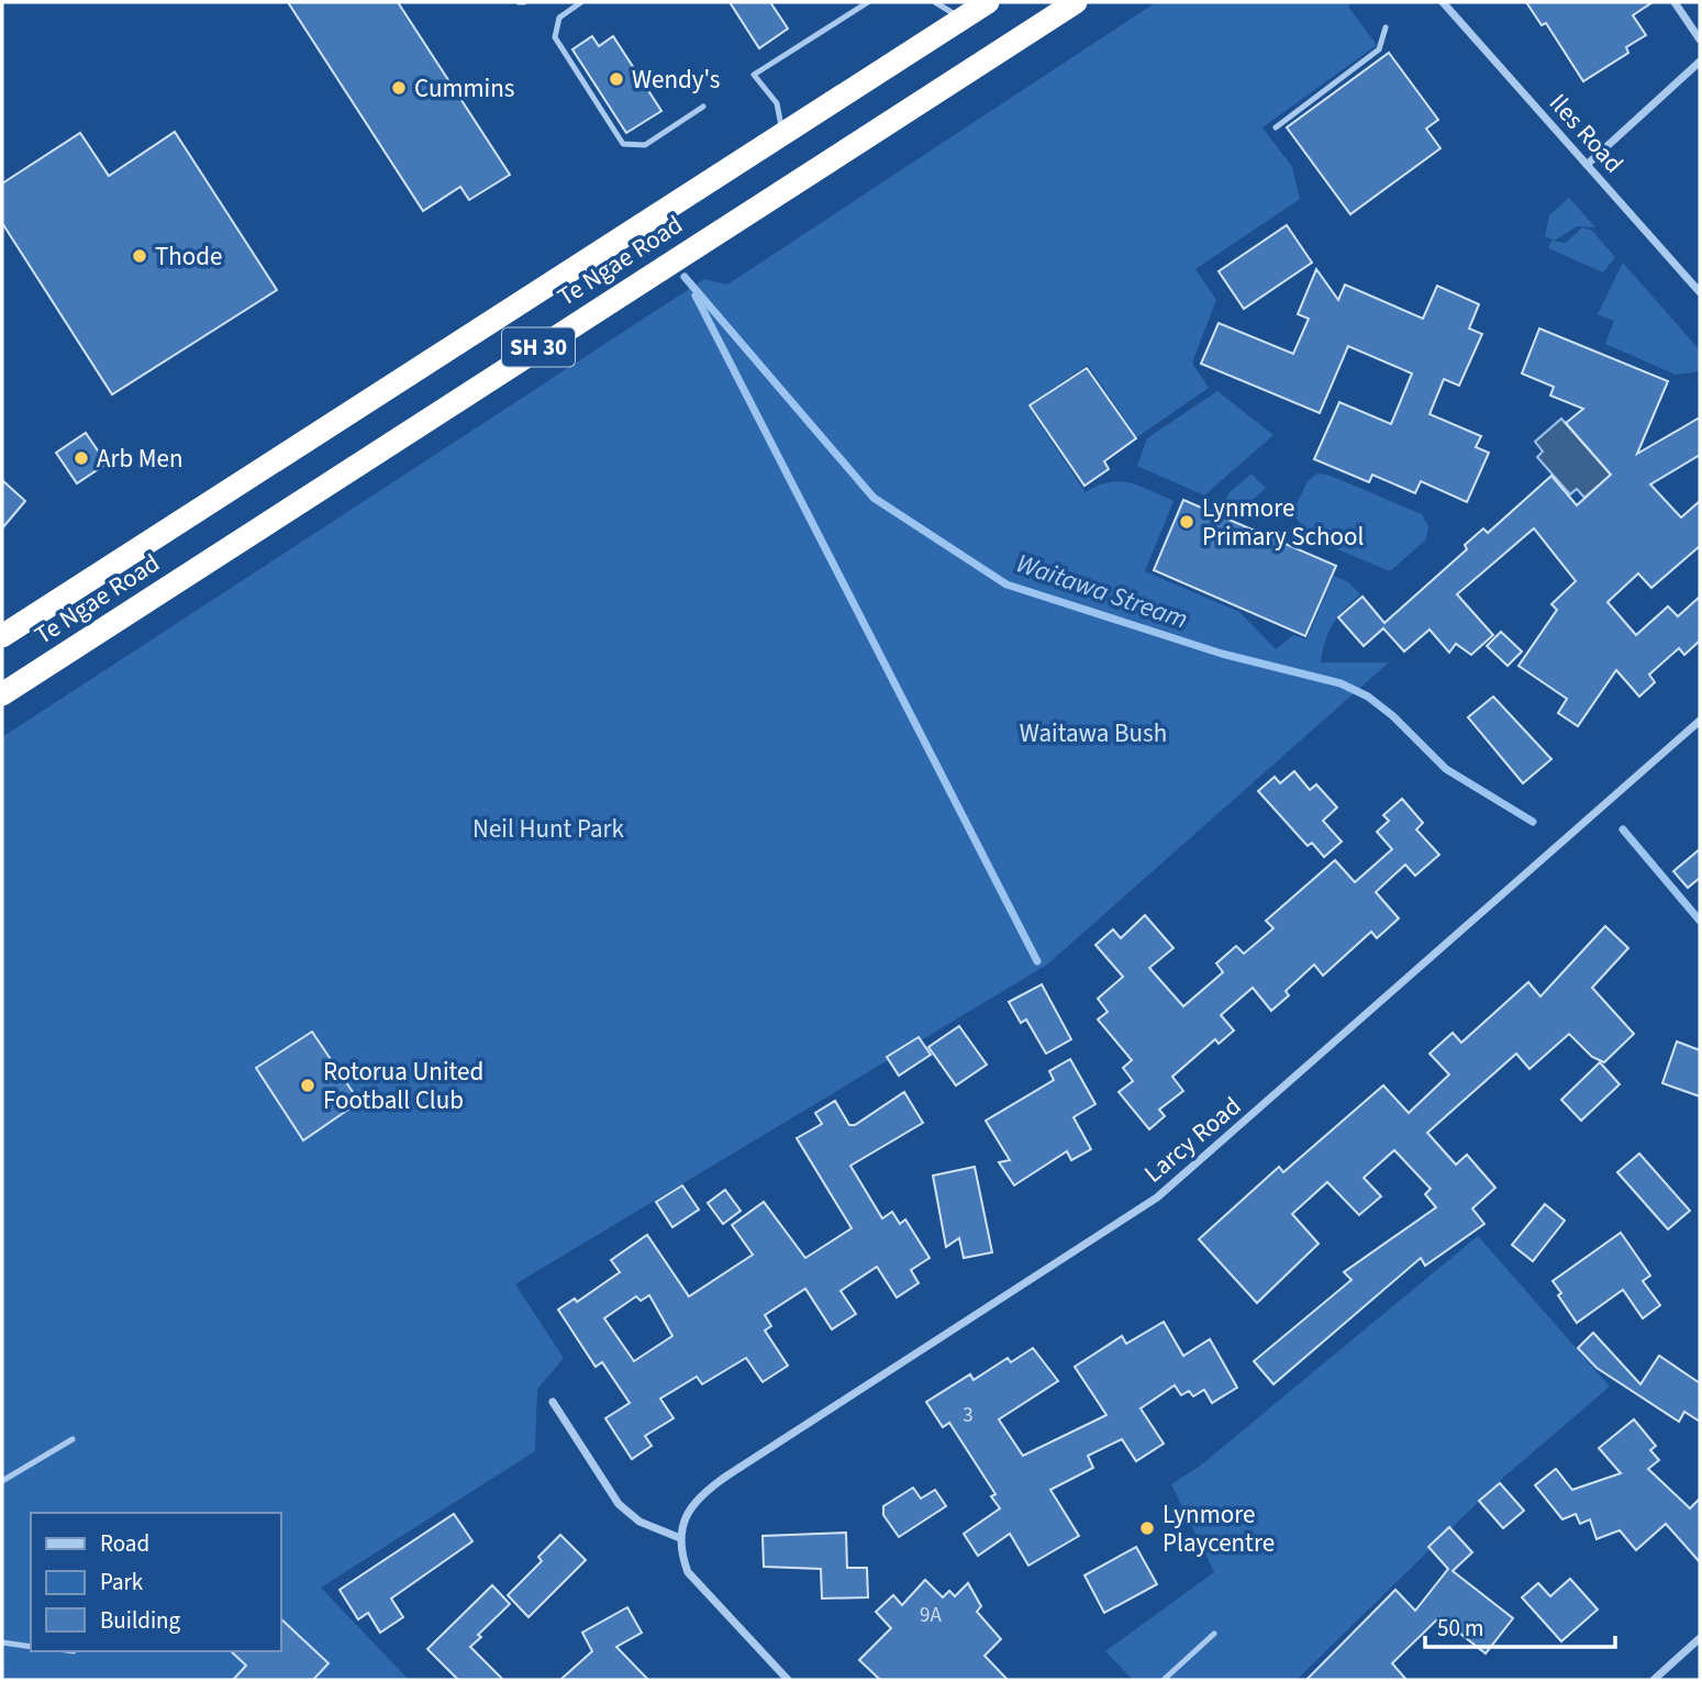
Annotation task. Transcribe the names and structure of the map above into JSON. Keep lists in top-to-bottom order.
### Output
{
  "streets": {
    "highway": ["Te Ngae Road", "SH 30"],
    "street": ["Iles Road", "Larcy Road"]
  },
  "water": ["Waitawa Stream"],
  "parks": ["Waitawa Bush", "Neil Hunt Park"],
  "places": [
    "Wendy's",
    "Cummins",
    "Thode",
    "Arb Men",
    "Lynmore Primary School",
    "Rotorua United Football Club",
    "Lynmore Playcentre"
  ],
  "house_numbers": ["3", "9A"],
  "legend": ["Road", "Park", "Building"],
  "scale_bar": "50 m"
}
